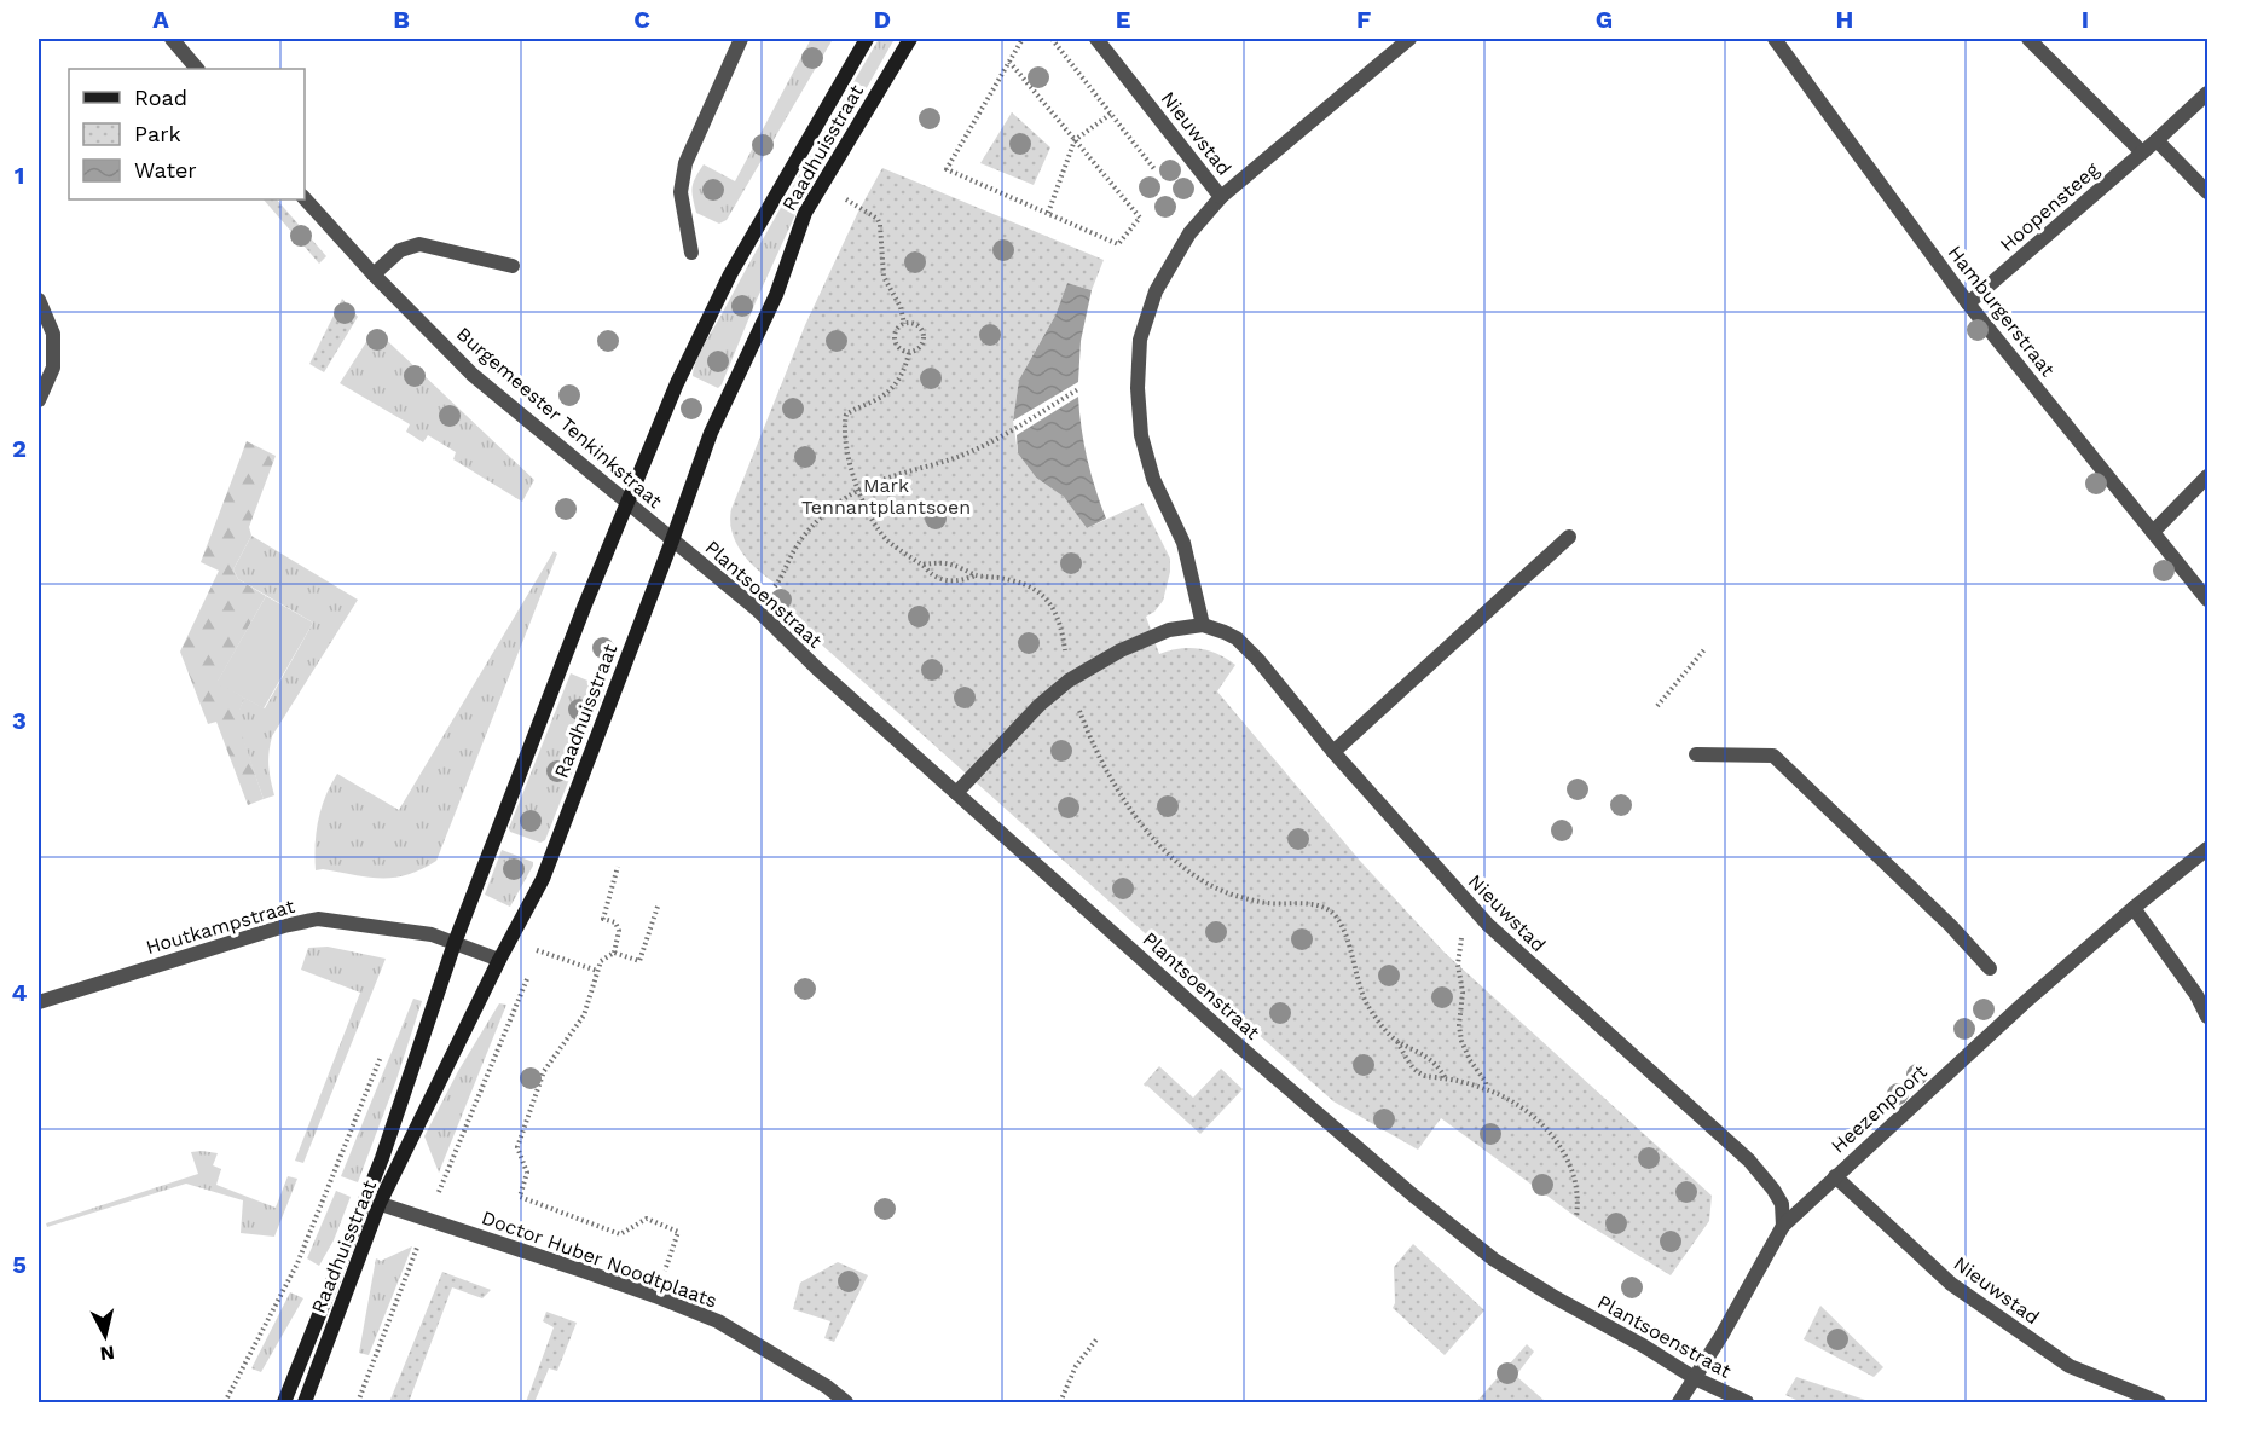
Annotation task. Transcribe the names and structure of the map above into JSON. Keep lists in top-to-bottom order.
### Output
{
  "streets": {
    "main road": ["Raadhuisstraat"],
    "street": [
      "Nieuwstad",
      "Hoopensteeg",
      "Hamburgerstraat",
      "Burgemeester Tenkinkstraat",
      "Plantsoenstraat",
      "Houtkampstraat",
      "Heezenpoort",
      "Doctor Huber Noodtplaats"
    ]
  },
  "crossings": [
    ["Nieuwstad", "Heezenpoort"],
    ["Raadhuisstraat", "Burgemeester Tenkinkstraat"],
    ["Raadhuisstraat", "Plantsoenstraat"],
    ["Raadhuisstraat", "Houtkampstraat"],
    ["Raadhuisstraat", "Doctor Huber Noodtplaats"],
    ["Hoopensteeg", "Hamburgerstraat"],
    ["Burgemeester Tenkinkstraat", "Plantsoenstraat"],
    ["Plantsoenstraat", "Heezenpoort"]
  ],
  "parks": ["Mark Tennantplantsoen"],
  "legend": ["Road", "Park", "Water"],
  "north": "bottom",
  "grid": {
    "columns": [
      "A",
      "B",
      "C",
      "D",
      "E",
      "F",
      "G",
      "H",
      "I"
    ],
    "rows": [
      "1",
      "2",
      "3",
      "4",
      "5"
    ]
  }
}
